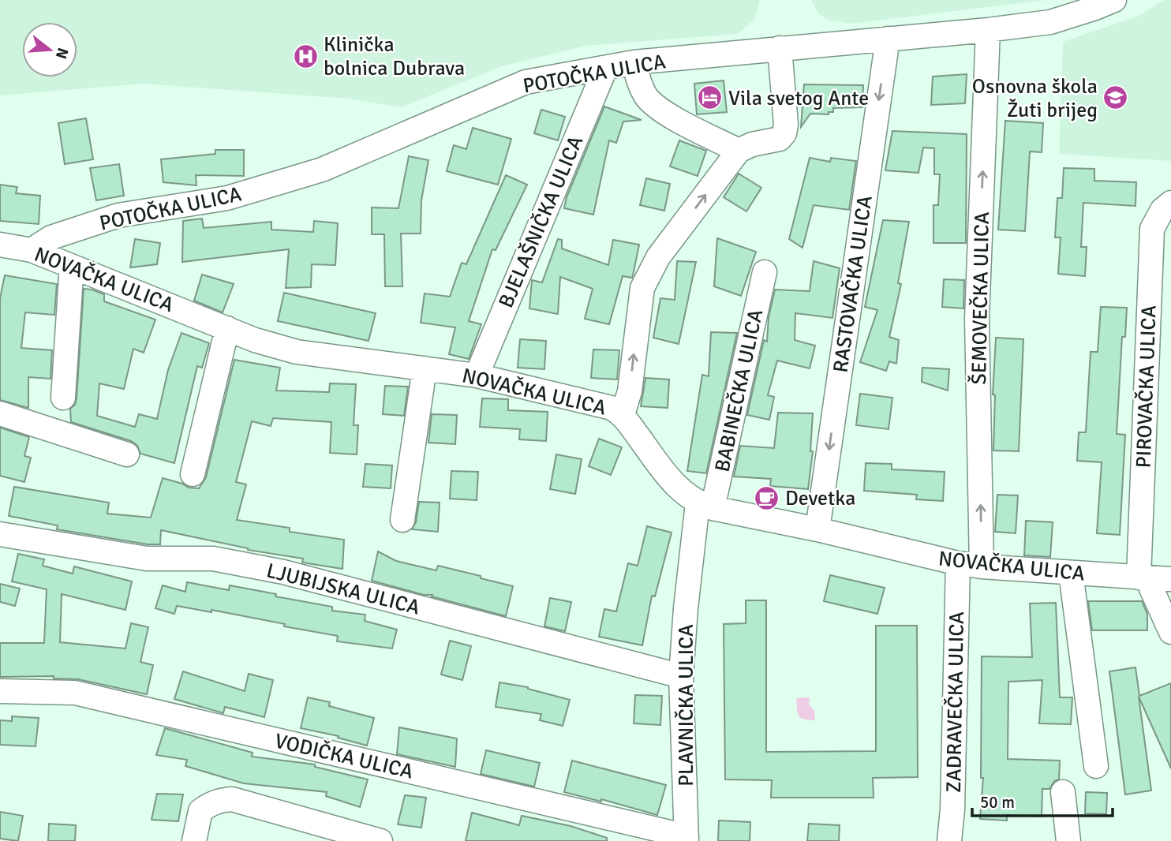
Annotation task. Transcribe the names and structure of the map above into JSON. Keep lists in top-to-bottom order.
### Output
{
  "streets": {
    "street": [
      "POTOČKA ULICA",
      "BJELAŠNIČKA ULICA",
      "NOVAČKA ULICA",
      "RASTOVAČKA ULICA",
      "ŠEMOVEČKA ULICA",
      "PIROVAČKA ULICA",
      "BABINEČKA ULICA",
      "LJUBIJSKA ULICA",
      "ZADRAVEČKA ULICA",
      "PLAVNIČKA ULICA",
      "VODIČKA ULICA"
    ]
  },
  "crossings": [
    ["POTOČKA ULICA", "BJELAŠNIČKA ULICA"],
    ["POTOČKA ULICA", "NOVAČKA ULICA"],
    ["POTOČKA ULICA", "RASTOVAČKA ULICA"],
    ["POTOČKA ULICA", "ŠEMOVEČKA ULICA"],
    ["BJELAŠNIČKA ULICA", "NOVAČKA ULICA"],
    ["NOVAČKA ULICA", "RASTOVAČKA ULICA"],
    ["NOVAČKA ULICA", "ŠEMOVEČKA ULICA"],
    ["NOVAČKA ULICA", "PIROVAČKA ULICA"],
    ["NOVAČKA ULICA", "BABINEČKA ULICA"],
    ["NOVAČKA ULICA", "ZADRAVEČKA ULICA"],
    ["NOVAČKA ULICA", "PLAVNIČKA ULICA"],
    ["BABINEČKA ULICA", "PLAVNIČKA ULICA"],
    ["LJUBIJSKA ULICA", "PLAVNIČKA ULICA"],
    ["PLAVNIČKA ULICA", "VODIČKA ULICA"]
  ],
  "one_way": ["ŠEMOVEČKA ULICA"],
  "places": {
    "hospital": ["Klinička bolnica Dubrava"],
    "hotel": ["Vila svetog Ante"],
    "school or university": ["Osnovna škola Žuti brijeg"],
    "cafe": ["Devetka"]
  },
  "scale_bar": "50 m",
  "north": "right"
}
